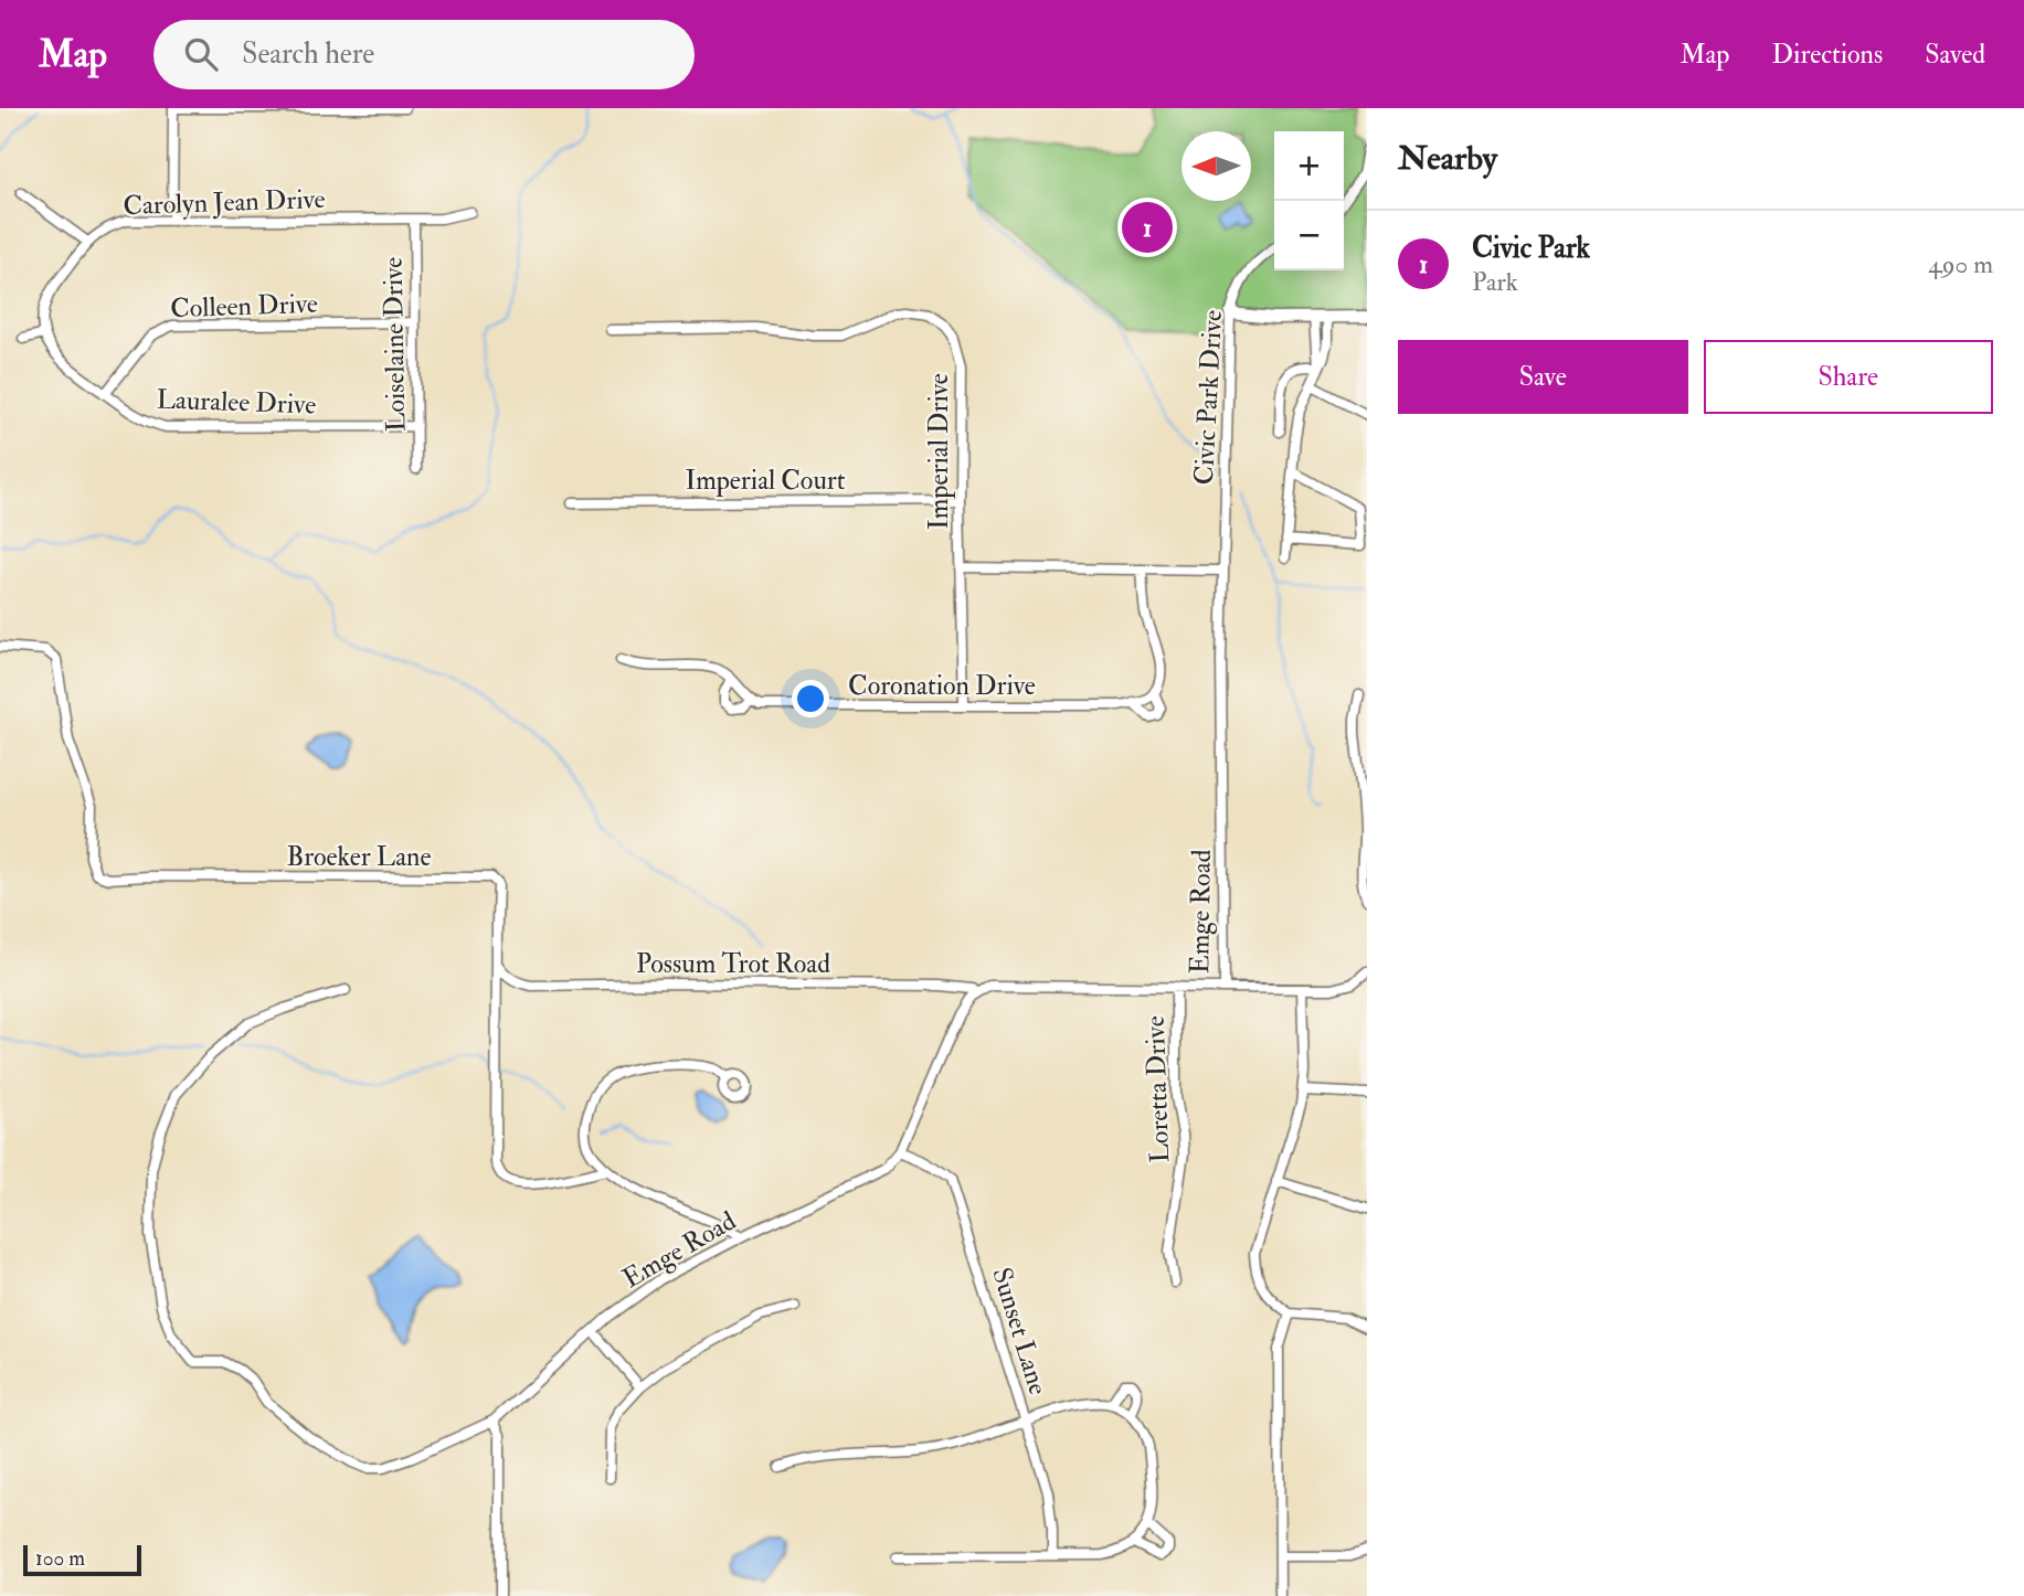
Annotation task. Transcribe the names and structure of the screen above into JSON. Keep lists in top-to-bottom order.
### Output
{
  "streets": {
    "street": [
      "Carolyn Jean Drive",
      "Colleen Drive",
      "Loiselaine Drive",
      "Civic Park Drive",
      "Lauralee Drive",
      "Imperial Drive",
      "Imperial Court",
      "Coronation Drive",
      "Broeker Lane",
      "Emge Road",
      "Possum Trot Road",
      "Loretta Drive",
      "Sunset Lane"
    ]
  },
  "crossings": [
    ["Carolyn Jean Drive", "Loiselaine Drive"],
    ["Carolyn Jean Drive", "Lauralee Drive"],
    ["Colleen Drive", "Loiselaine Drive"],
    ["Colleen Drive", "Lauralee Drive"],
    ["Loiselaine Drive", "Lauralee Drive"],
    ["Civic Park Drive", "Imperial Drive"],
    ["Civic Park Drive", "Emge Road"],
    ["Imperial Drive", "Imperial Court"],
    ["Imperial Drive", "Coronation Drive"],
    ["Imperial Drive", "Emge Road"],
    ["Broeker Lane", "Possum Trot Road"],
    ["Emge Road", "Possum Trot Road"],
    ["Emge Road", "Loretta Drive"],
    ["Emge Road", "Sunset Lane"]
  ],
  "scale_bar": "100 m",
  "north": "left",
  "page": {
    "header": "Map",
    "search": "Search here",
    "nav": ["Map", "Directions", "Saved"],
    "heading": "Nearby",
    "map_buttons": ["+", "−"],
    "pins": "1",
    "list": [
      {
        "mark": "1",
        "name": "Civic Park",
        "note": "Park",
        "value": "490 m"
      }
    ],
    "buttons": ["Save", "Share"],
    "scale": "100 m"
  }
}
